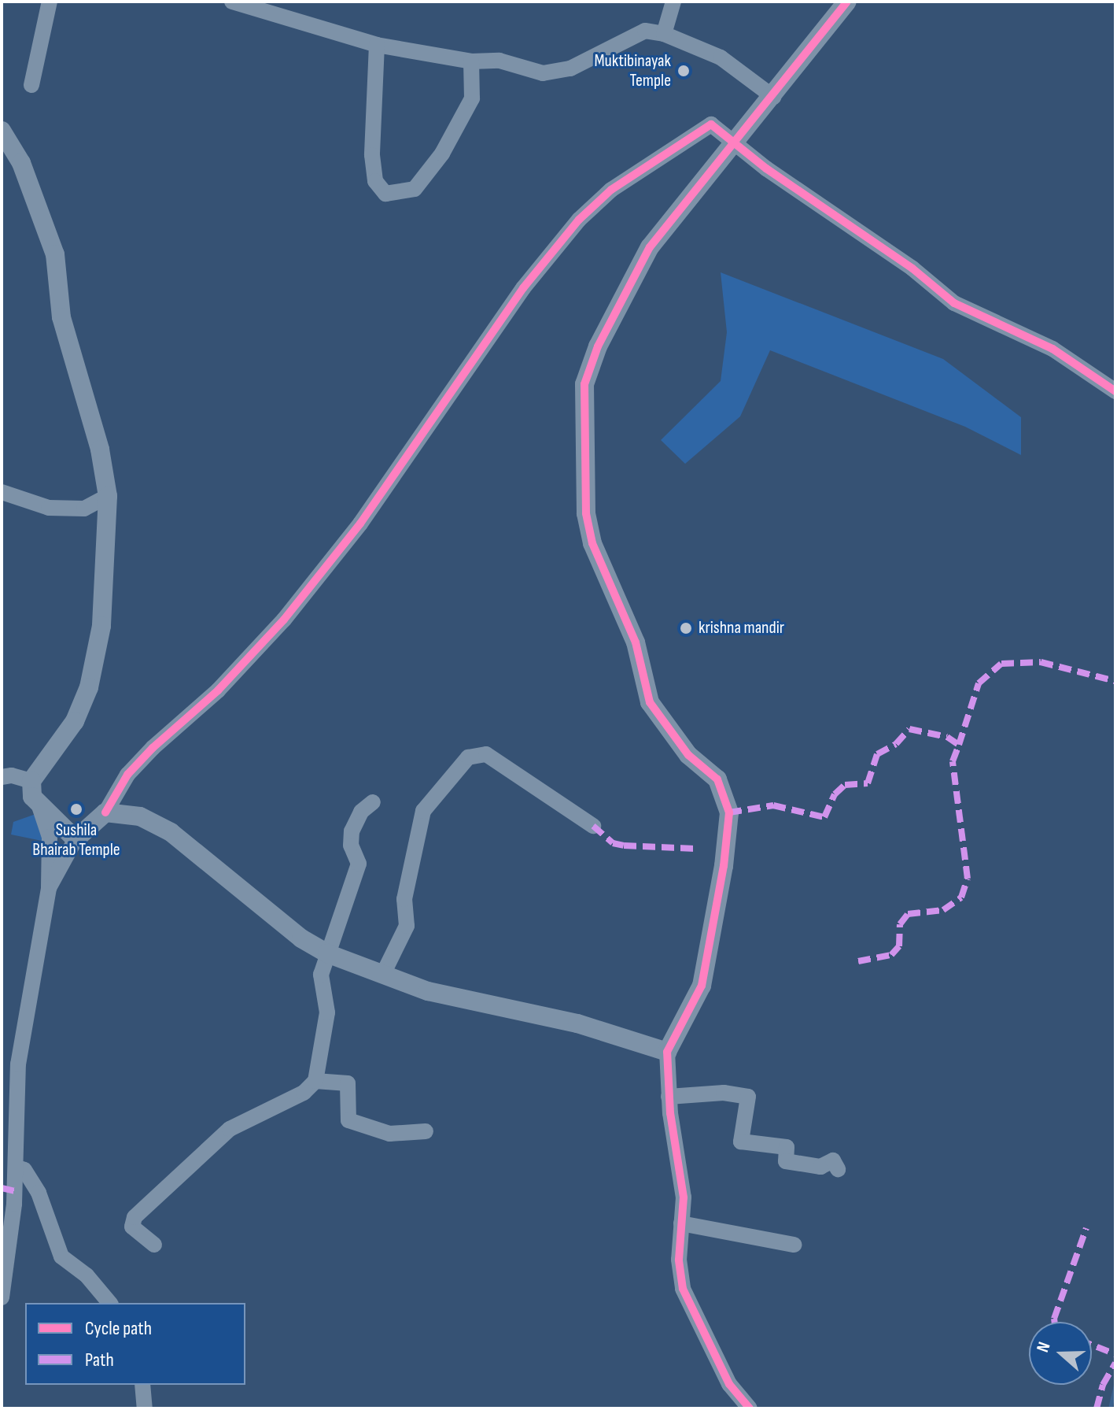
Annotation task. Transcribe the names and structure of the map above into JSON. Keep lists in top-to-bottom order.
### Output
{
  "places": ["Muktibinayak Temple", "krishna mandir", "Sushila Bhairab Temple"],
  "legend": ["Cycle path", "Path"],
  "north": "left"
}
